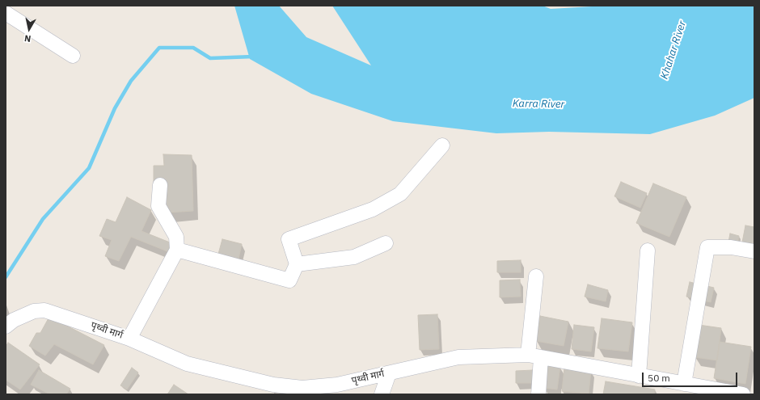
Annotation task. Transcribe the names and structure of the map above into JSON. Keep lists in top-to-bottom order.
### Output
{
  "streets": {
    "street": ["पृथ्वी मार्ग"]
  },
  "water": ["Khahar River", "Karra River"],
  "scale_bar": "50 m",
  "north": "bottom"
}
